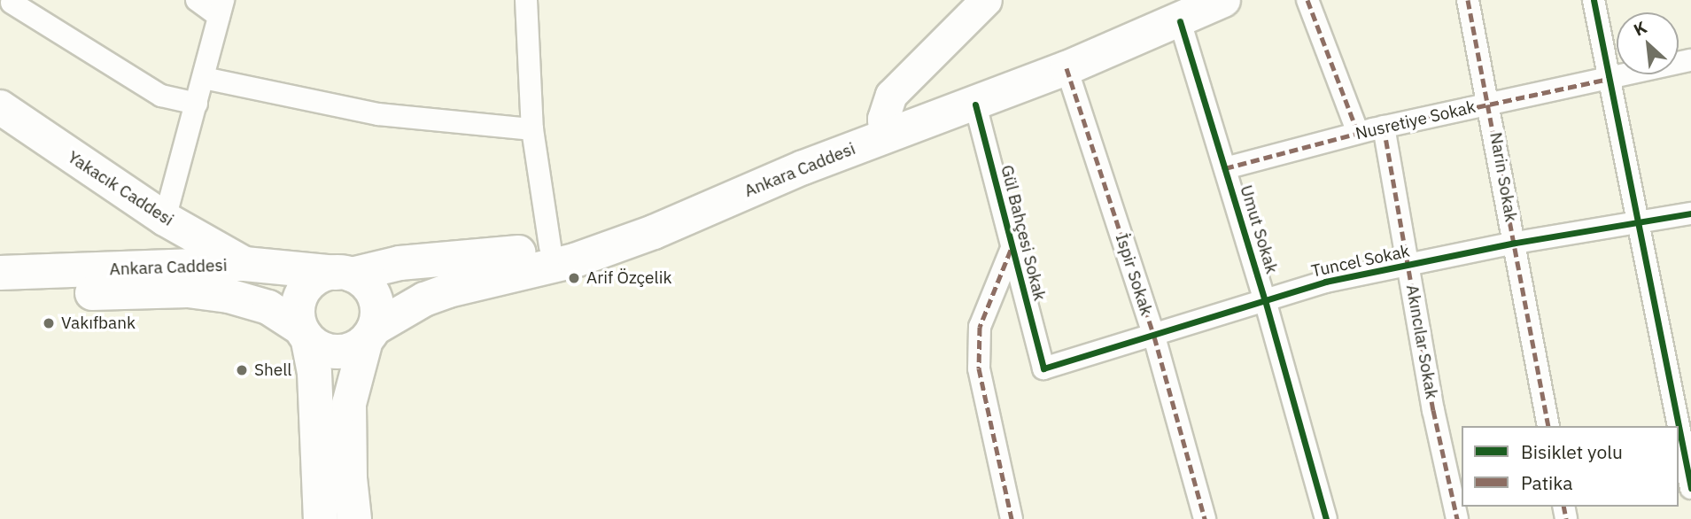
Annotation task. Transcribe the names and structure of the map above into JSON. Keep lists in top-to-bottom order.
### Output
{
  "streets": {
    "main road": ["Ankara Caddesi", "Yakacık Caddesi"],
    "street": [
      "Nusretiye Sokak",
      "Narin Sokak",
      "Umut Sokak",
      "Gül Bahçesi Sokak",
      "Tuncel Sokak",
      "İspir Sokak",
      "Akıncılar Sokak"
    ]
  },
  "crossings": [
    ["Nusretiye Sokak", "Narin Sokak"],
    ["Nusretiye Sokak", "Umut Sokak"],
    ["Nusretiye Sokak", "Akıncılar Sokak"],
    ["Ankara Caddesi", "Yakacık Caddesi"],
    ["Ankara Caddesi", "Umut Sokak"],
    ["Ankara Caddesi", "Gül Bahçesi Sokak"],
    ["Ankara Caddesi", "İspir Sokak"],
    ["Narin Sokak", "Tuncel Sokak"],
    ["Umut Sokak", "Tuncel Sokak"],
    ["Gül Bahçesi Sokak", "Tuncel Sokak"],
    ["Tuncel Sokak", "İspir Sokak"],
    ["Tuncel Sokak", "Akıncılar Sokak"]
  ],
  "places": ["Arif Özçelik", "Vakıfbank", "Shell"],
  "legend": ["Bisiklet yolu", "Patika"],
  "north": "top left"
}
